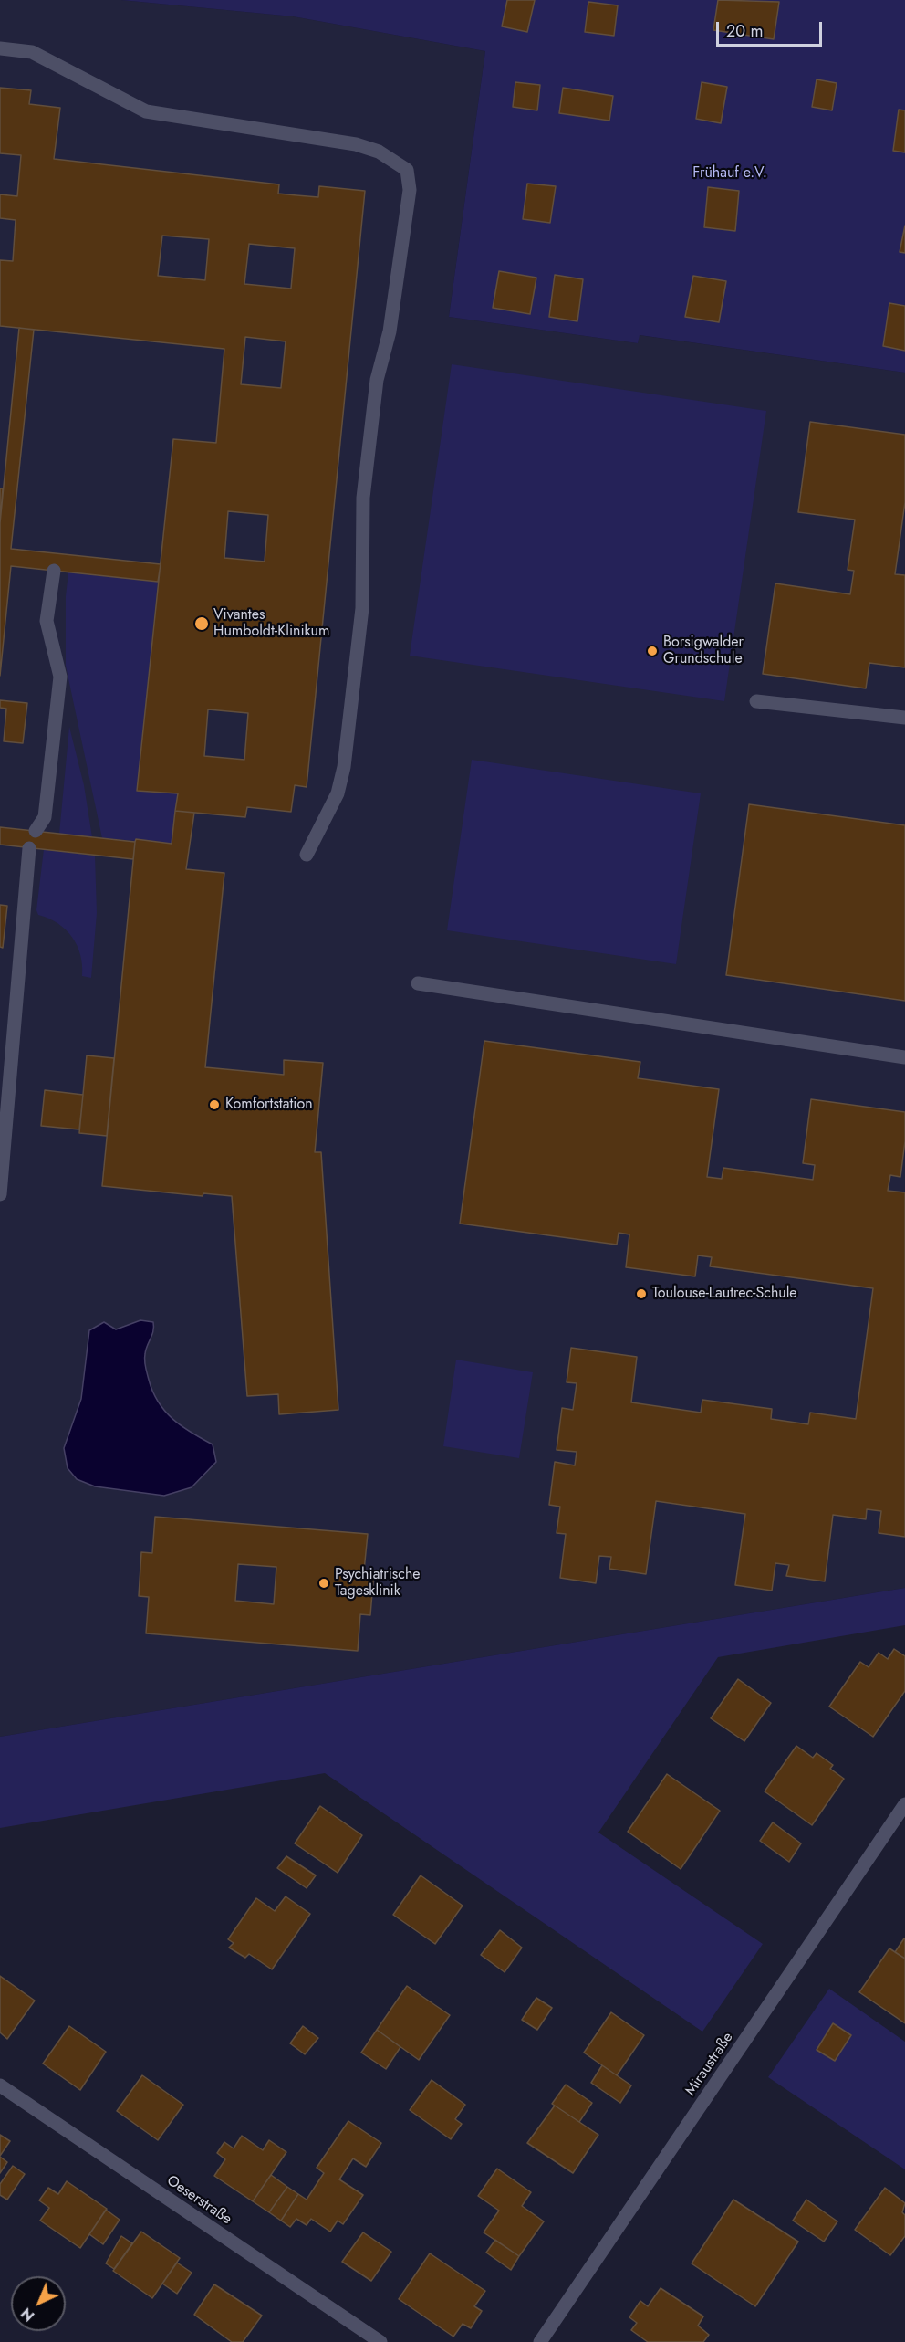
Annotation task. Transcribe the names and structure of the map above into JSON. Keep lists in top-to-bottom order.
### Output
{
  "streets": {
    "street": ["Miraustraße", "Oeserstraße"]
  },
  "parks": ["Frühauf e.V."],
  "places": [
    "Vivantes Humboldt-Klinikum",
    "Borsigwalder Grundschule",
    "Komfortstation",
    "Toulouse-Lautrec-Schule",
    "Psychiatrische Tagesklinik"
  ],
  "scale_bar": "20 m",
  "north": "bottom left"
}
